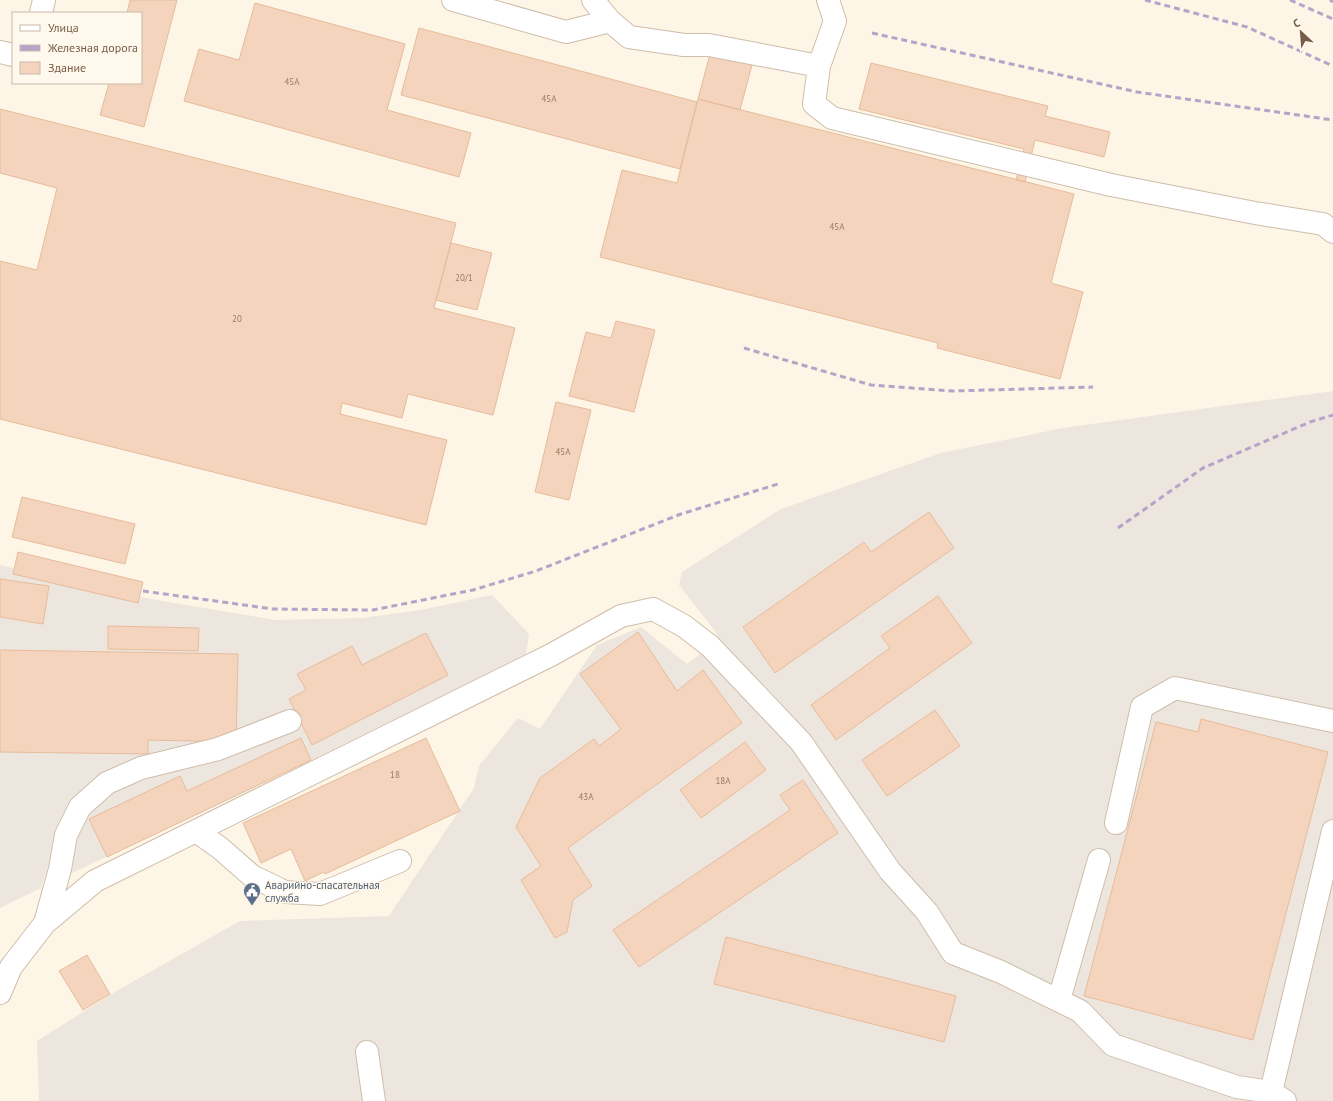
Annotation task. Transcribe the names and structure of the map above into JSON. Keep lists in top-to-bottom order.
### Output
{
  "places": {
    "public building": ["Аварийно-спасательная служба"]
  },
  "house_numbers": [
    "45А",
    "45А",
    "45А",
    "20/1",
    "20",
    "45А",
    "18",
    "18А",
    "43А"
  ],
  "legend": ["Улица", "Железная дорога", "Здание"],
  "north": "top left"
}
